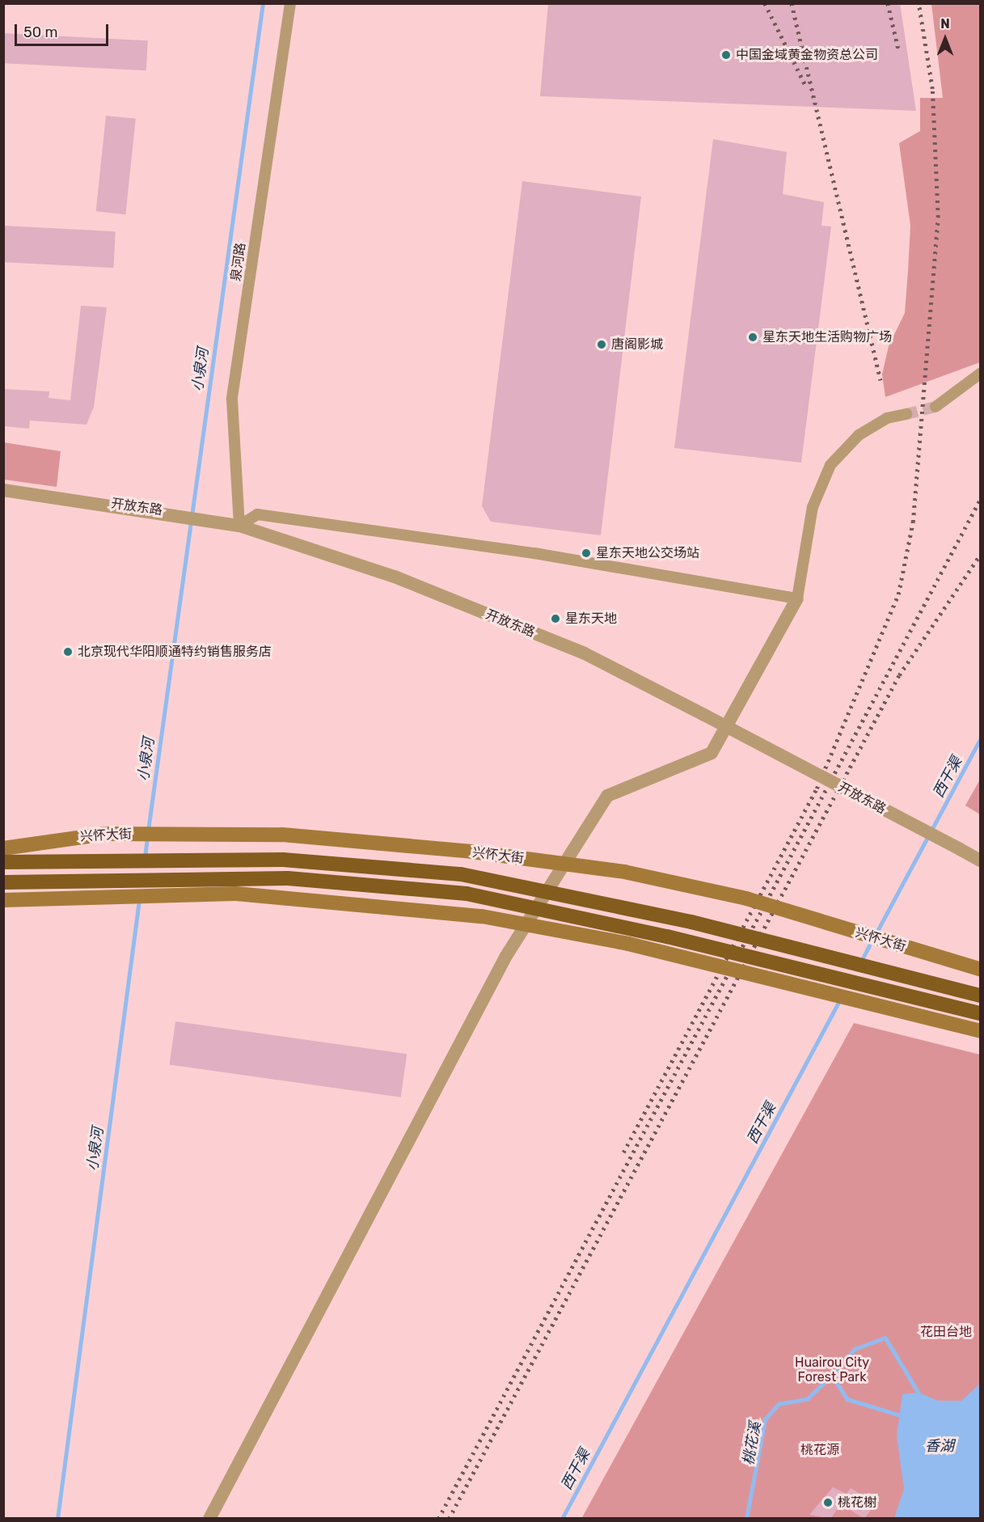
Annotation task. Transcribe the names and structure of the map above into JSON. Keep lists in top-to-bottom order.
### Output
{
  "streets": {
    "main road": ["兴怀大街"],
    "street": ["泉河路", "开放东路"]
  },
  "crossings": [
    ["泉河路", "开放东路"]
  ],
  "water": [
    "小泉河",
    "西干渠",
    "桃花溪",
    "香湖"
  ],
  "parks": ["花田台地", "Huairou City Forest Park", "桃花源"],
  "places": [
    "中国金域黄金物资总公司",
    "星东天地生活购物广场",
    "唐阁影城",
    "星东天地公交场站",
    "星东天地",
    "北京现代华阳顺通特约销售服务店",
    "桃花榭"
  ],
  "scale_bar": "50 m",
  "north": "top"
}
